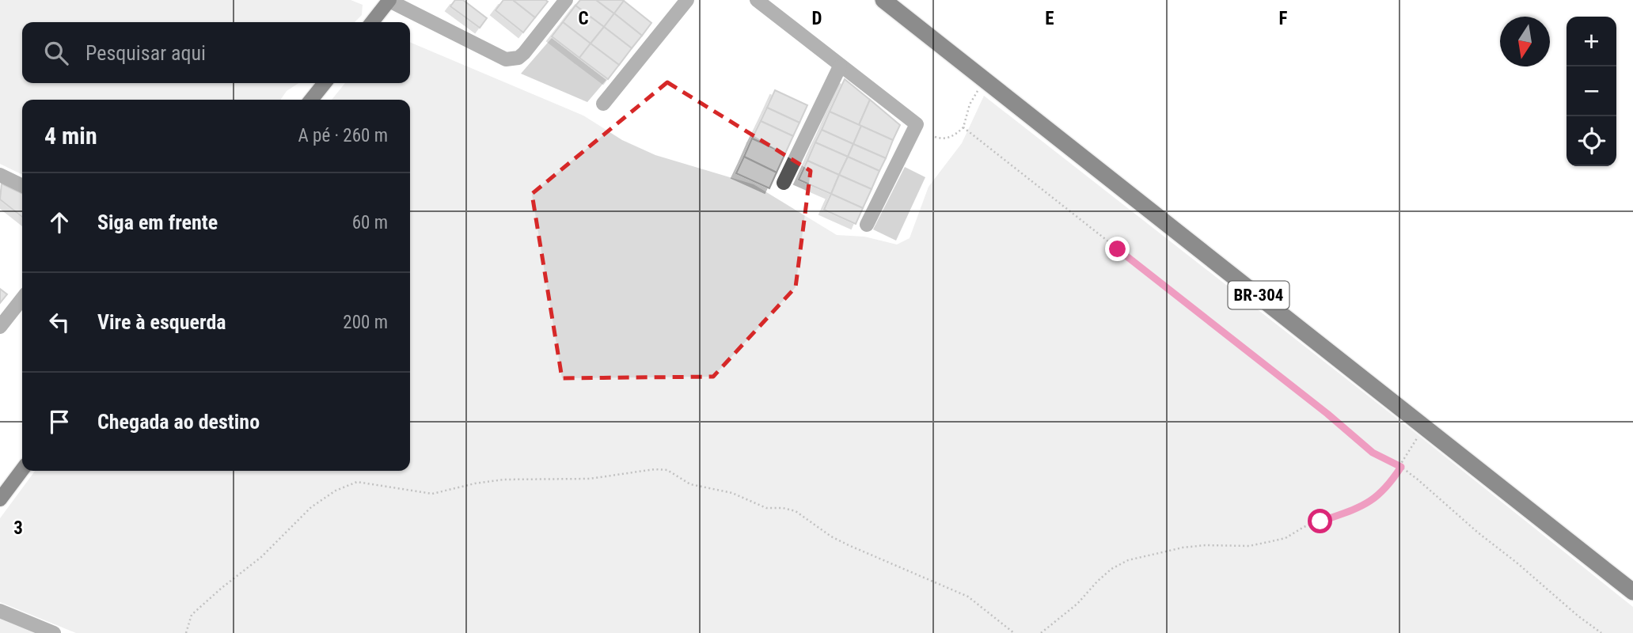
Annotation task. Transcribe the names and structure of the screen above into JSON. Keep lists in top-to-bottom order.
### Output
{
  "streets": {
    "highway": ["BR-304"]
  },
  "north": "bottom",
  "page": {
    "map_buttons": ["+", "−"],
    "search": "Pesquisar aqui",
    "heading": ["4 min", "A pé · 260 m"],
    "list": [
      ["Siga em frente", "60 m"],
      ["Vire à esquerda", "200 m"],
      "Chegada ao destino"
    ]
  },
  "grid": {
    "columns": [
      "C",
      "D",
      "E",
      "F"
    ],
    "rows": ["3"]
  }
}
